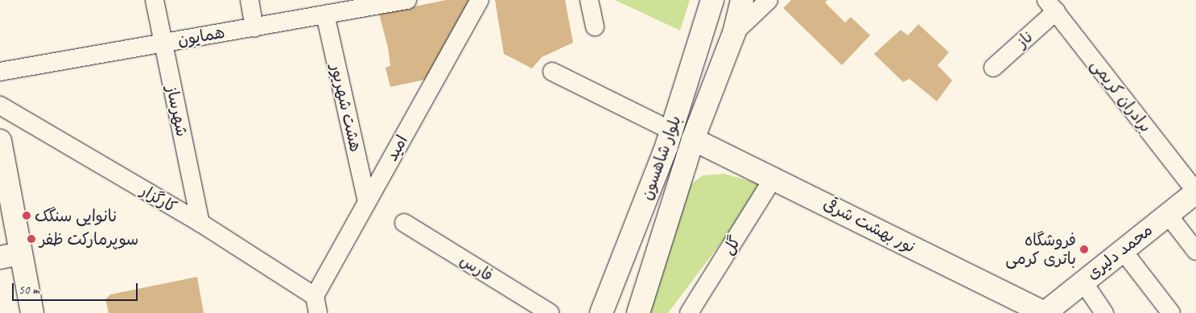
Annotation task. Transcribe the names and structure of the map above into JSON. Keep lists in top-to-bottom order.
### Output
{
  "streets": {
    "main road": ["بلوار شاهسون", "نور بهشت شرقی", "محمد دلیری"],
    "street": [
      "همایون",
      "ناز",
      "برادران کریمی",
      "هشت شهریور",
      "شهرساز",
      "امید",
      "کارگزار",
      "گل",
      "فارس"
    ]
  },
  "crossings": [
    ["همایون", "هشت شهریور"],
    ["همایون", "شهرساز"],
    ["ناز", "برادران کریمی"],
    ["برادران کریمی", "محمد دلیری"],
    ["هشت شهریور", "امید"],
    ["شهرساز", "کارگزار"],
    ["امید", "کارگزار"],
    ["بلوار شاهسون", "نور بهشت شرقی"],
    ["نور بهشت شرقی", "گل"],
    ["نور بهشت شرقی", "محمد دلیری"]
  ],
  "places": ["نانوایی سنگک", "سوپرمارکت ظفر", "فروشگاه باتری کرمی"],
  "scale_bar": "50 m"
}
